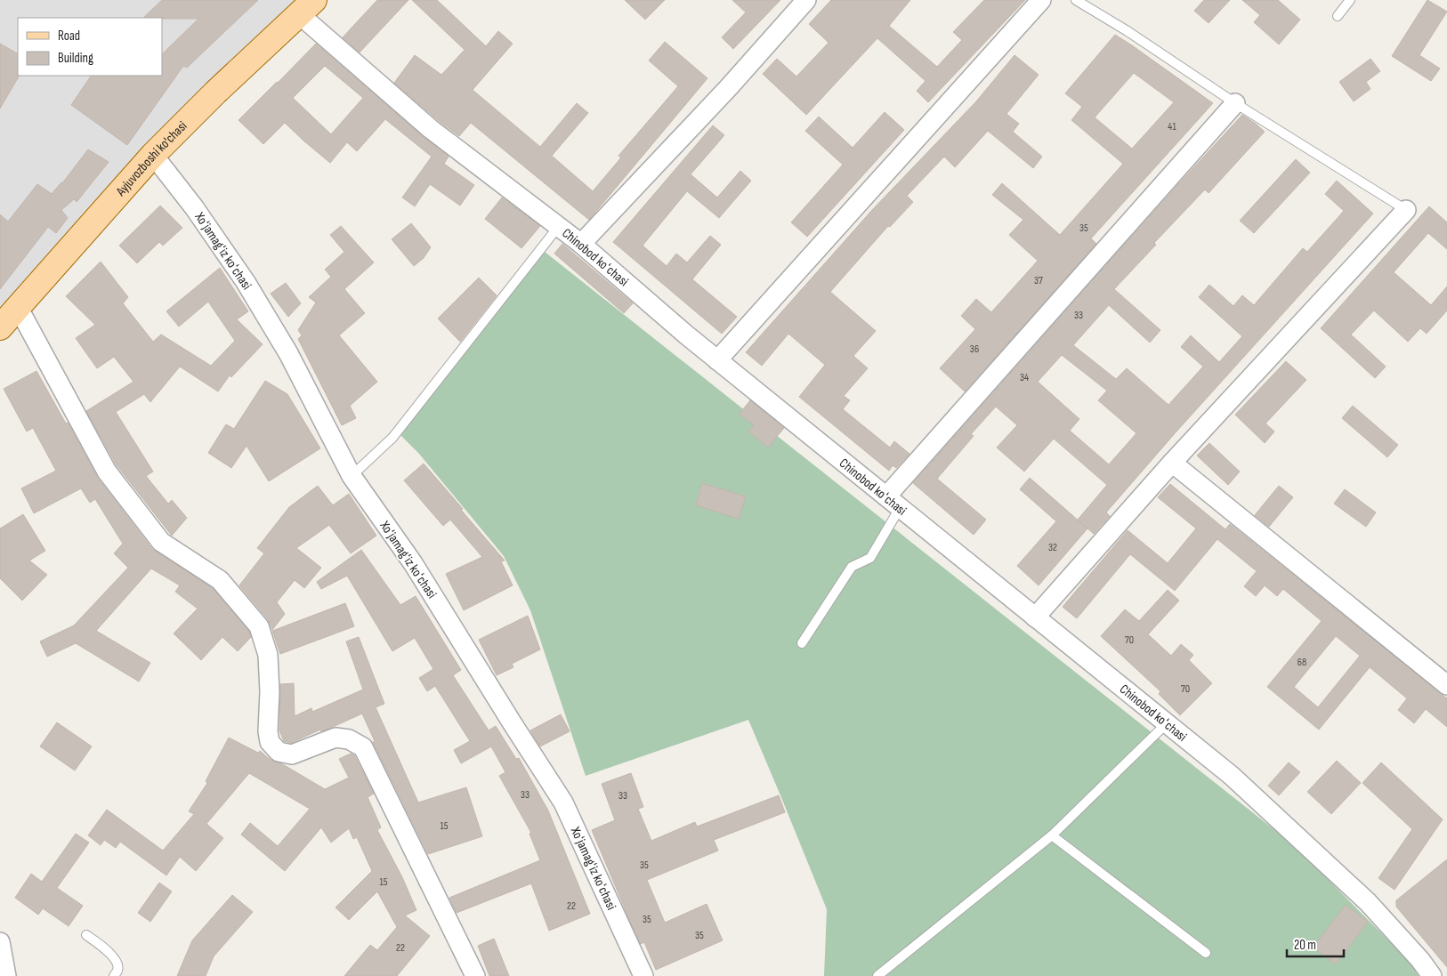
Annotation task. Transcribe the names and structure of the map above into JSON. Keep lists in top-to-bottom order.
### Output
{
  "streets": {
    "main road": ["Ayjuvozboshi ko'chasi"],
    "street": ["Xoʻjamagʻiz koʻchasi", "Chinobod koʻchasi"]
  },
  "crossings": [
    ["Ayjuvozboshi ko'chasi", "Xoʻjamagʻiz koʻchasi"],
    ["Ayjuvozboshi ko'chasi", "Chinobod koʻchasi"]
  ],
  "house_numbers": [
    "41",
    "35",
    "37",
    "33",
    "36",
    "34",
    "32",
    "70",
    "68",
    "70",
    "33",
    "33",
    "15",
    "35",
    "15",
    "22",
    "35",
    "35",
    "22"
  ],
  "legend": ["Road", "Building"],
  "scale_bar": "20 m"
}
